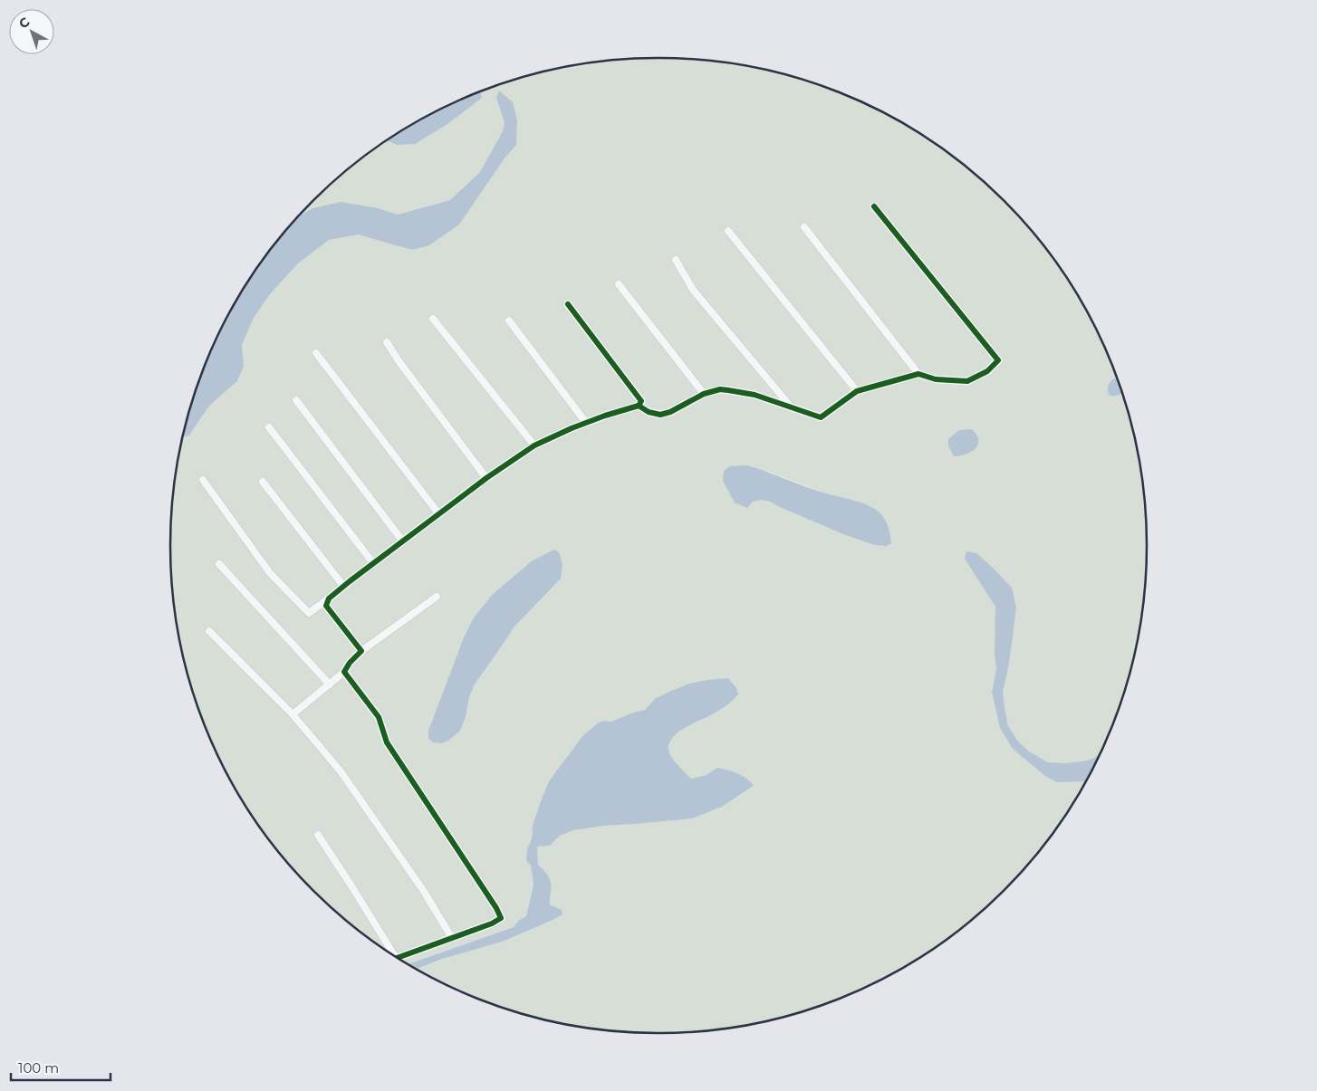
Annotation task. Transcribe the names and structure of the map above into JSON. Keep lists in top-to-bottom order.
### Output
{
  "scale_bar": "100 m",
  "north": "top left"
}
